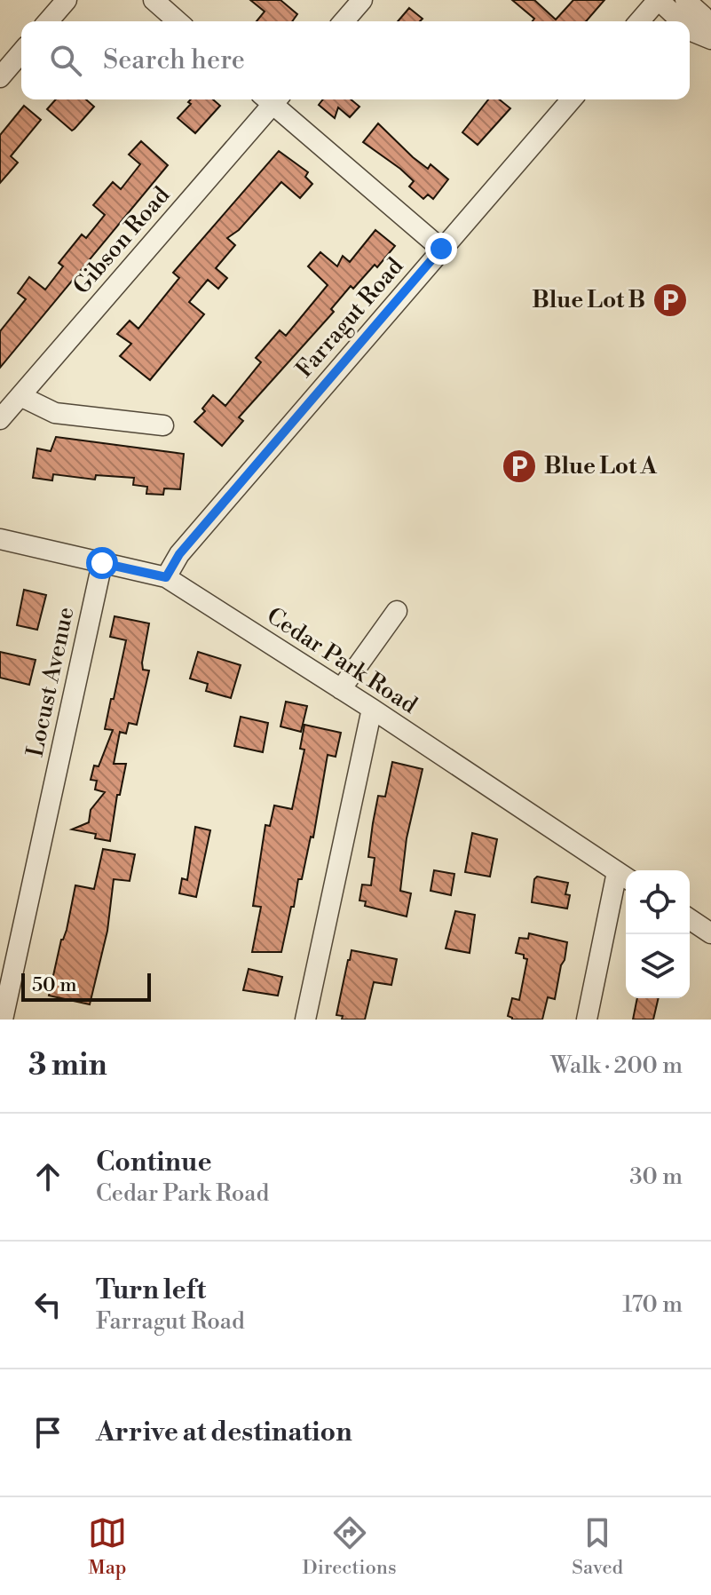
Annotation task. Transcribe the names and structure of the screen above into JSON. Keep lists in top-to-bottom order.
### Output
{
  "streets": {
    "street": [
      "Gibson Road",
      "Farragut Road",
      "Cedar Park Road",
      "Locust Avenue"
    ]
  },
  "crossings": [
    ["Farragut Road", "Cedar Park Road"],
    ["Cedar Park Road", "Locust Avenue"]
  ],
  "places": {
    "parking": ["Blue Lot B", "Blue Lot A"]
  },
  "scale_bar": "50 m",
  "page": {
    "search": "Search here",
    "scale": "50 m",
    "heading": ["3 min", "Walk · 200 m"],
    "list": [
      ["Continue", "Cedar Park Road", "30 m"],
      ["Turn left", "Farragut Road", "170 m"],
      "Arrive at destination"
    ],
    "nav": ["Map", "Directions", "Saved"]
  }
}
